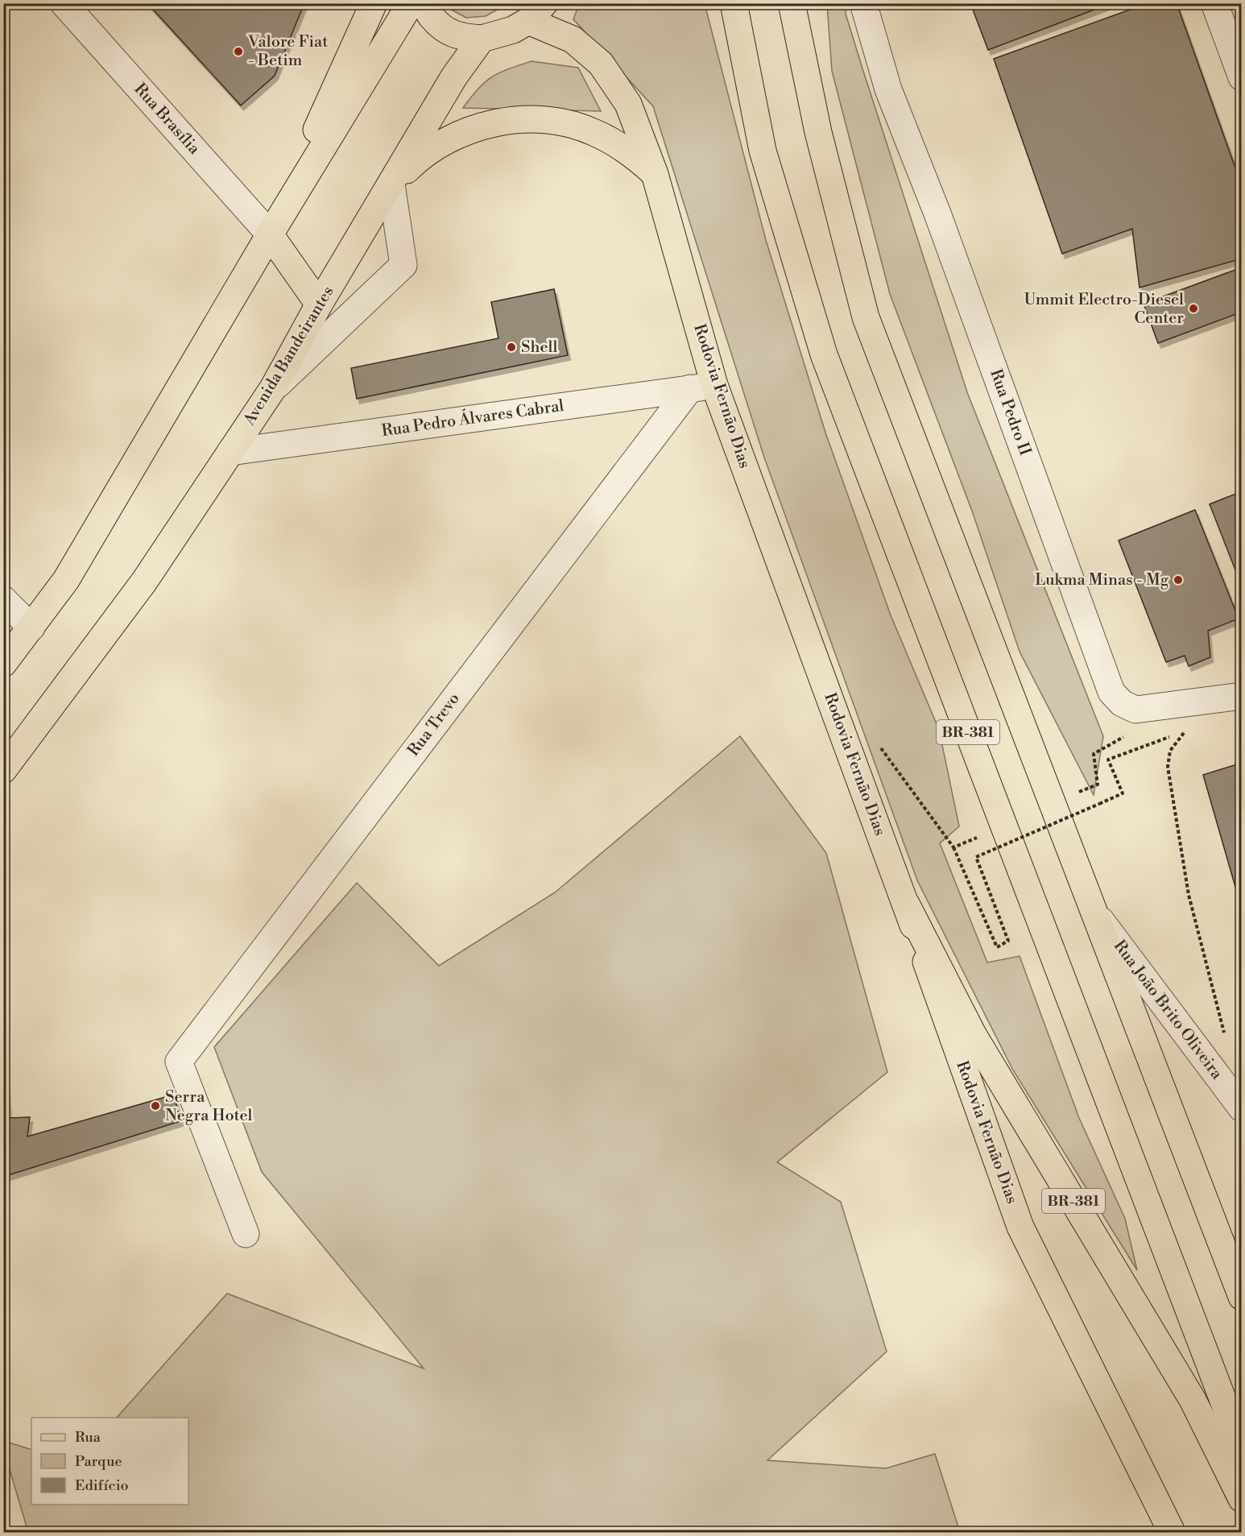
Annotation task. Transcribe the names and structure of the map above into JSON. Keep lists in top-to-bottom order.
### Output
{
  "streets": {
    "main road": ["Avenida Bandeirantes", "Rodovia Fernão Dias", "BR-381"],
    "street": [
      "Rua Brasília",
      "Rua Pedro II",
      "Rua Pedro Álvares Cabral",
      "Rua Trevo",
      "Rua João Brito Oliveira"
    ]
  },
  "crossings": [
    ["Avenida Bandeirantes", "Rua Pedro Álvares Cabral"],
    ["Rodovia Fernão Dias", "Rua Pedro Álvares Cabral"],
    ["Rodovia Fernão Dias", "Rua Trevo"],
    ["Rodovia Fernão Dias", "BR-381"],
    ["Rua Pedro Álvares Cabral", "Rua Trevo"],
    ["BR-381", "Rua João Brito Oliveira"]
  ],
  "places": [
    "Valore Fiat - Betim",
    "Ummit Electro-Diesel Center",
    "Shell",
    "Lukma Minas - Mg",
    "Serra Negra Hotel"
  ],
  "legend": ["Rua", "Parque", "Edifício"]
}
